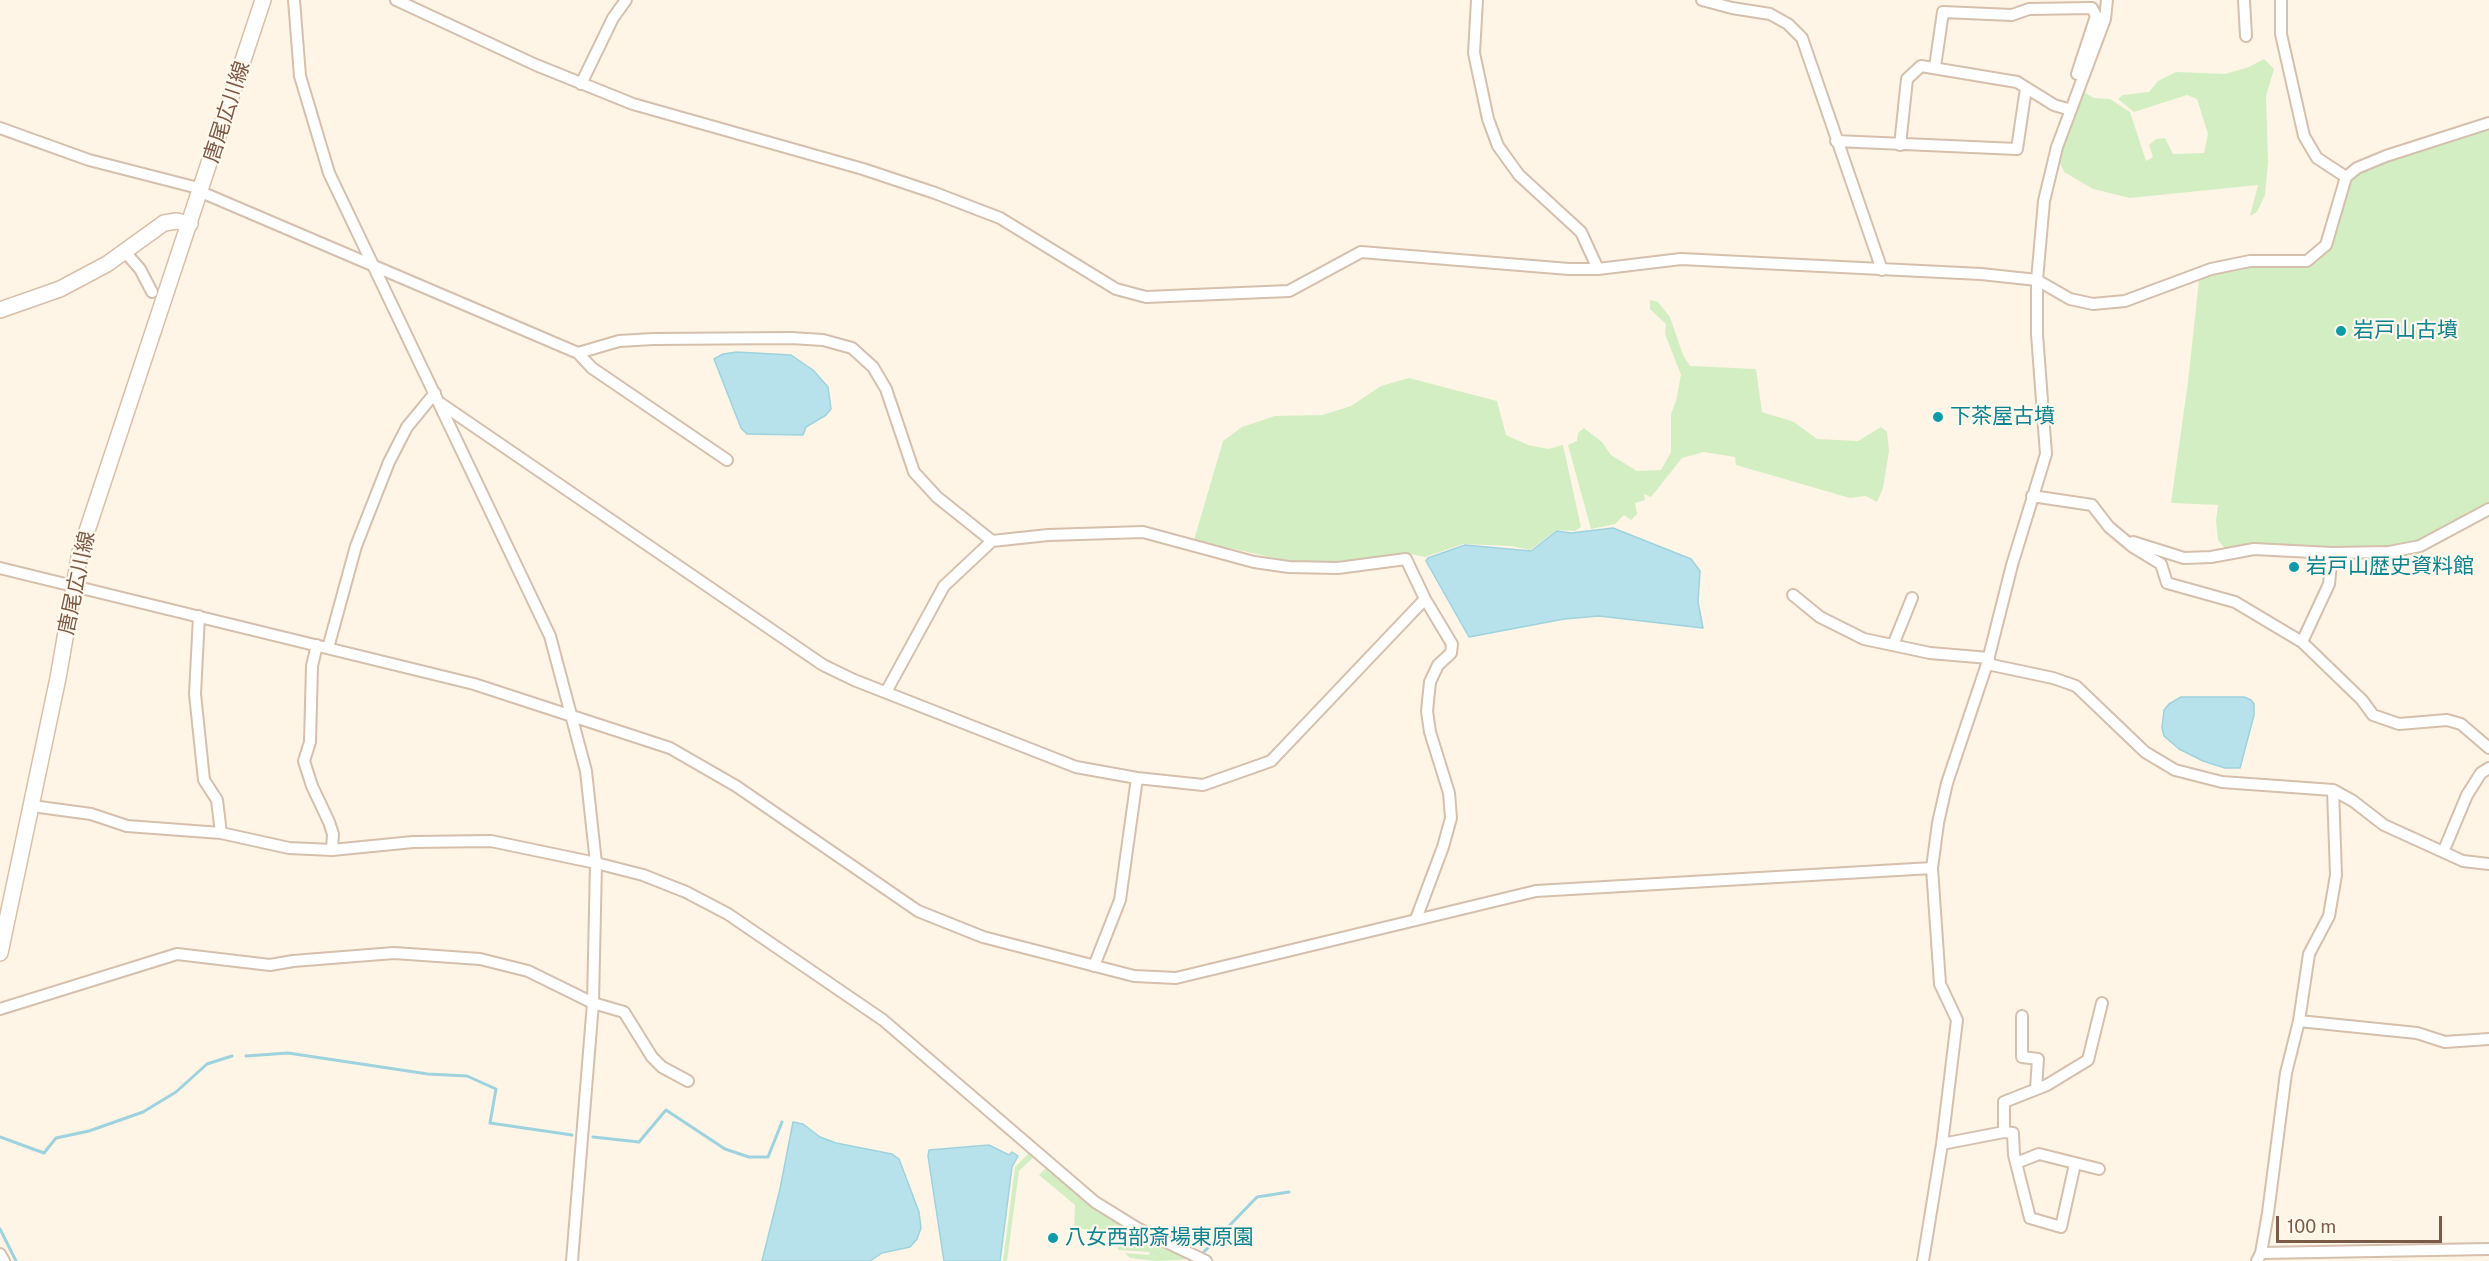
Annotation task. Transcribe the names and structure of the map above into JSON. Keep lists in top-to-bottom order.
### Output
{
  "streets": {
    "main road": ["唐尾広川線"]
  },
  "places": [
    "岩戸山古墳",
    "下茶屋古墳",
    "岩戸山歴史資料館",
    "八女西部斎場東原園"
  ],
  "scale_bar": "100 m"
}
